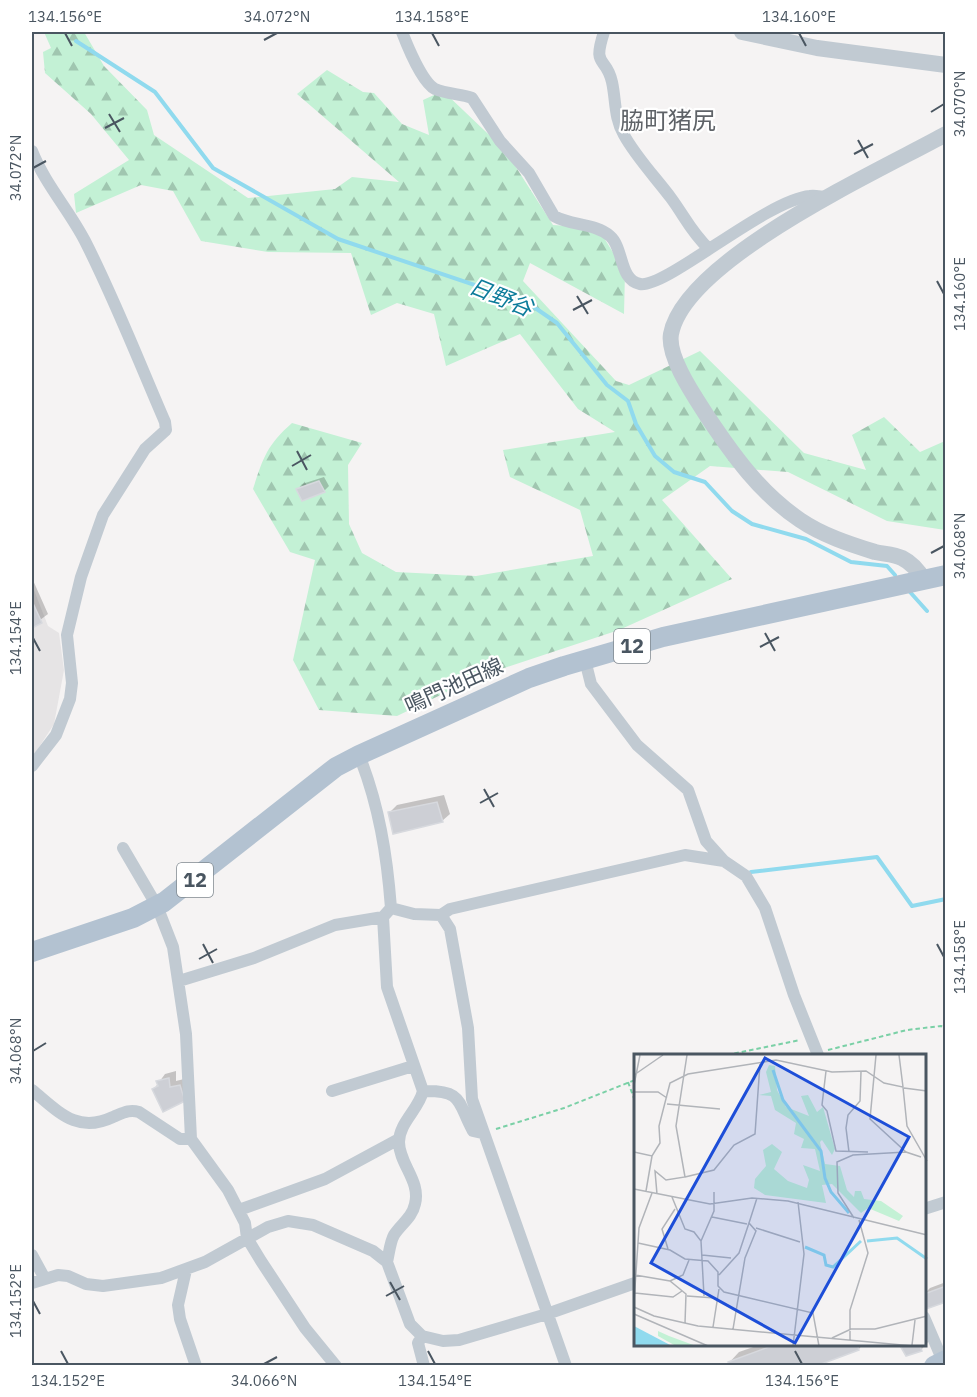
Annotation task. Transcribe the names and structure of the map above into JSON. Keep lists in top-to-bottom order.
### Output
{
  "streets": {
    "main road": ["12", "鳴門池田線"]
  },
  "districts": ["脇町猪尻"],
  "water": ["日野谷"],
  "coordinates": [
    "134.156°E",
    "34.072°N",
    "134.158°E",
    "134.160°E",
    "34.070°N",
    "34.068°N",
    "134.154°E",
    "134.152°E",
    "34.066°N"
  ]
}
